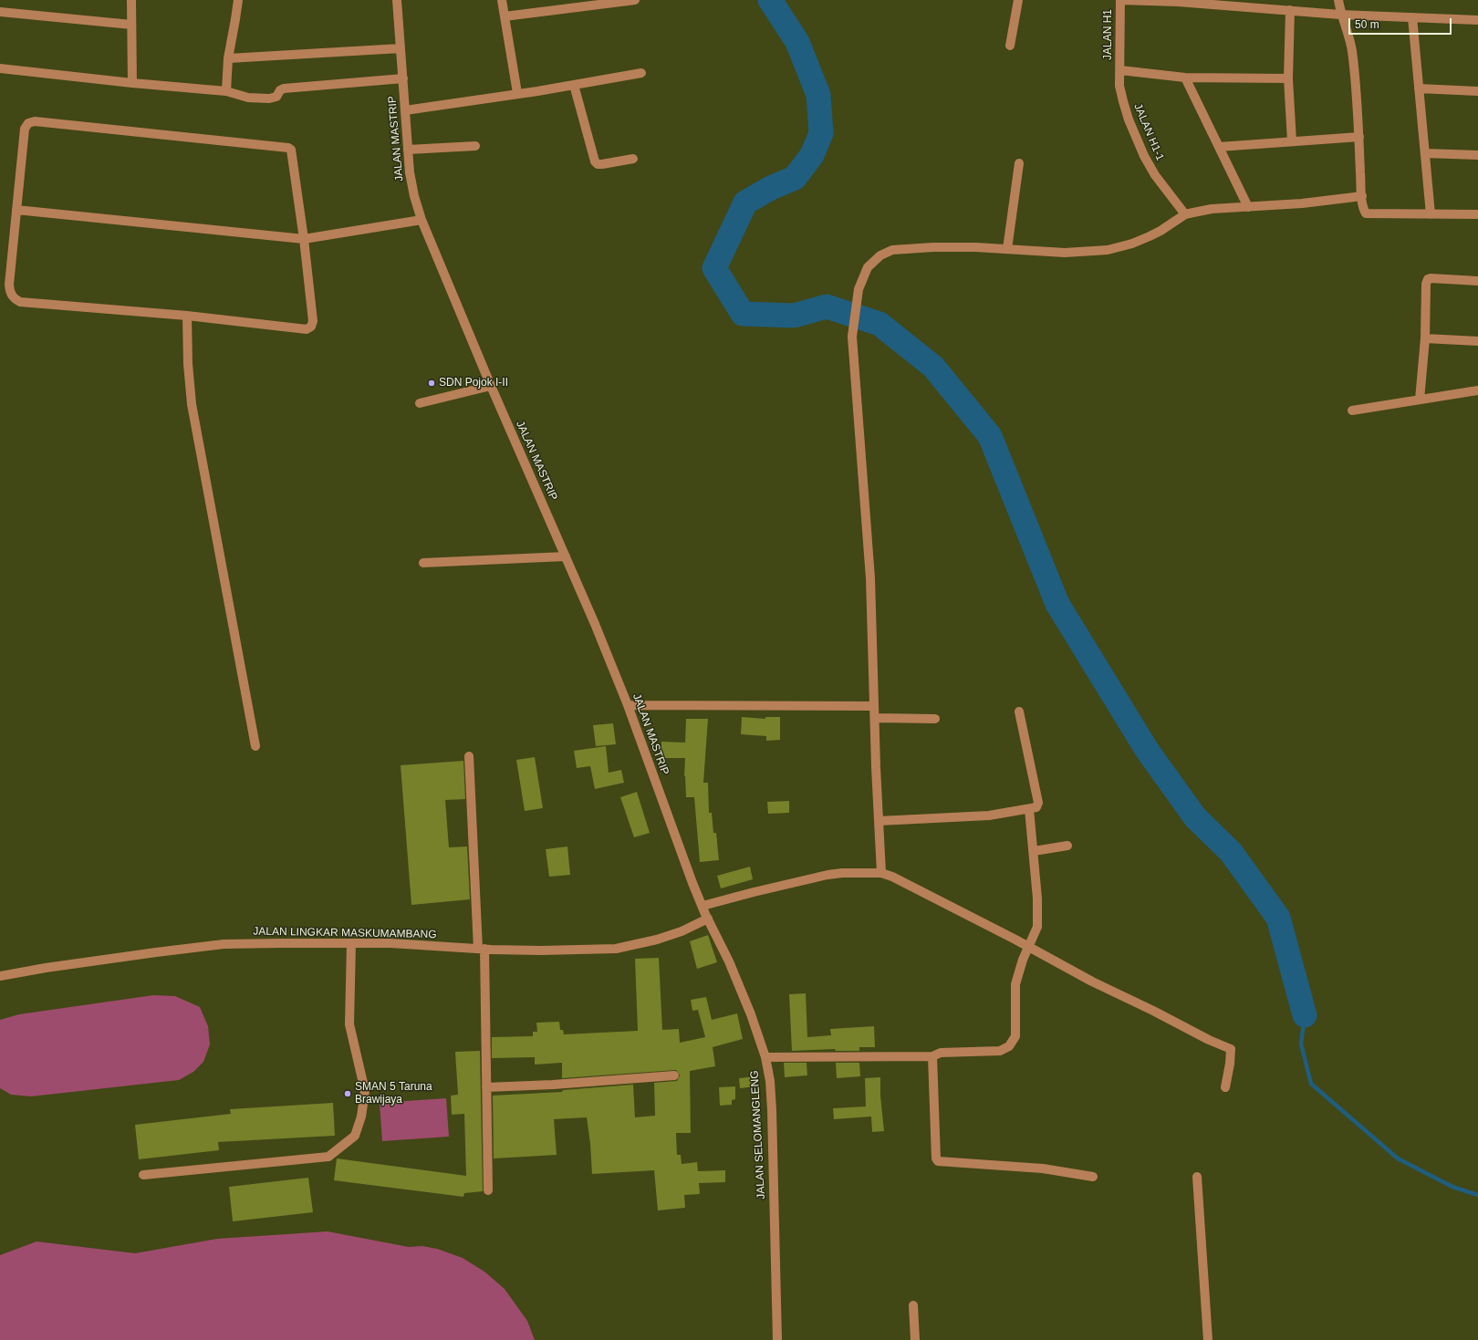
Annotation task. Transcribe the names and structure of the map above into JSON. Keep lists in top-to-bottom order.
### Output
{
  "streets": {
    "street": [
      "JALAN H1",
      "JALAN H1-1",
      "JALAN MASTRIP",
      "JALAN LINGKAR MASKUMAMBANG",
      "JALAN SELOMANGLENG"
    ]
  },
  "crossings": [
    ["JALAN H1", "JALAN H1-1"],
    ["JALAN MASTRIP", "JALAN LINGKAR MASKUMAMBANG"],
    ["JALAN MASTRIP", "JALAN SELOMANGLENG"],
    ["JALAN LINGKAR MASKUMAMBANG", "JALAN SELOMANGLENG"]
  ],
  "places": ["SDN Pojok I-II", "SMAN 5 Taruna Brawijaya"],
  "scale_bar": "50 m"
}
